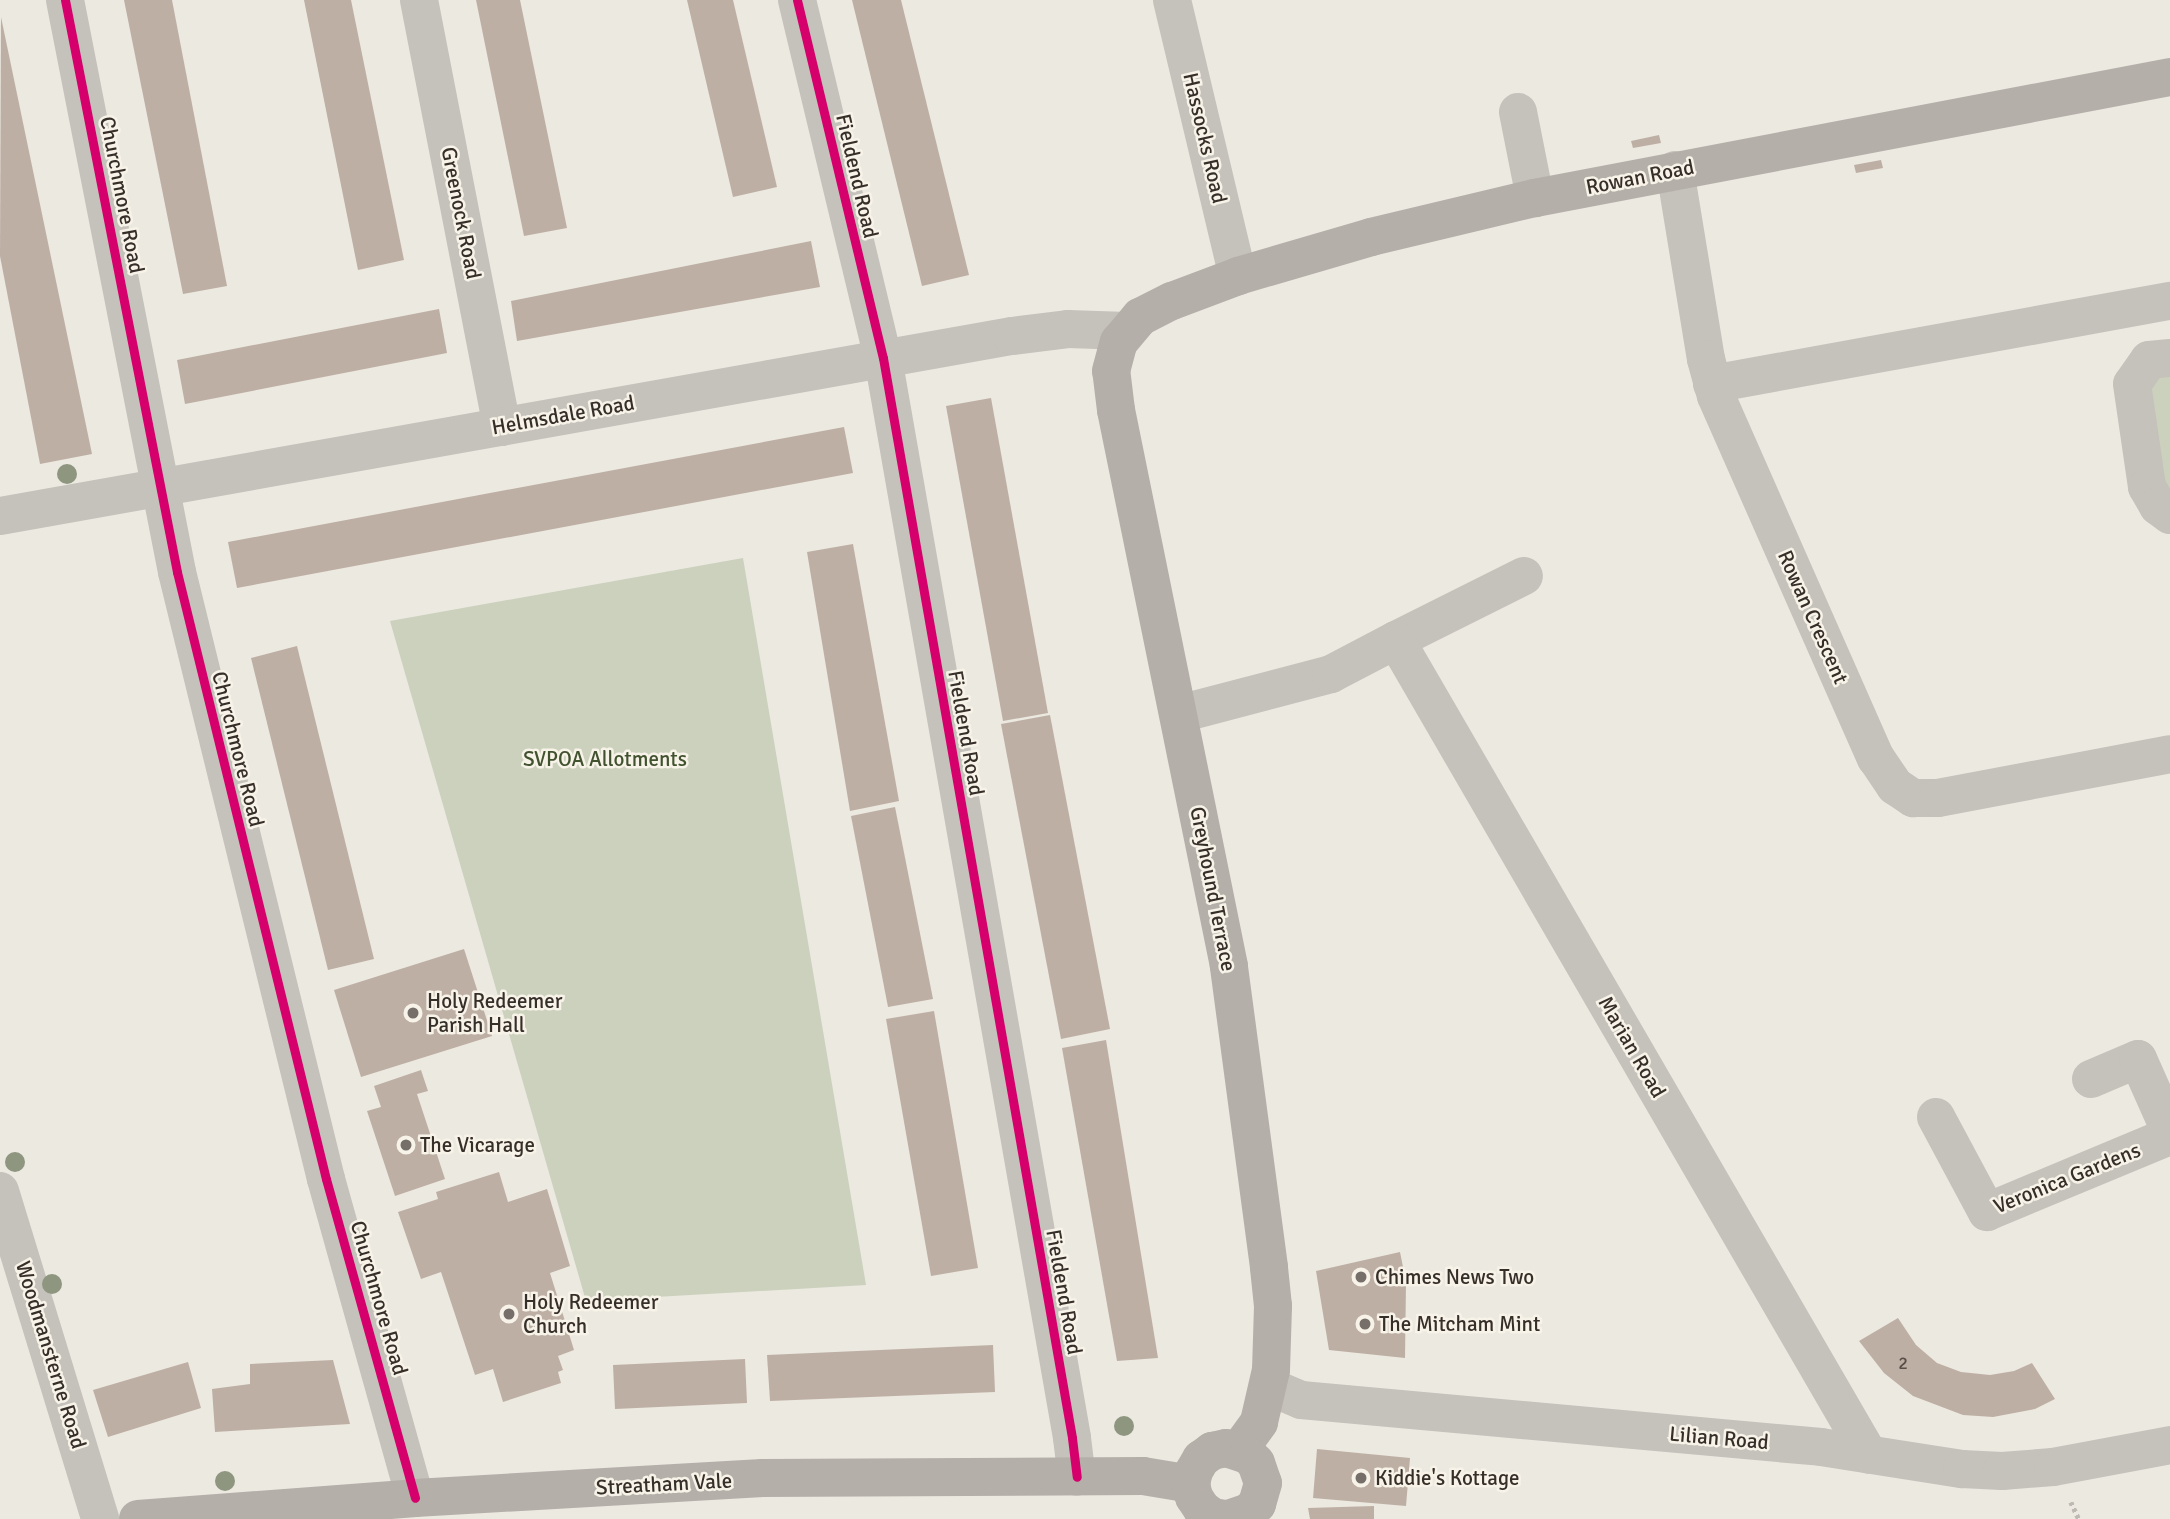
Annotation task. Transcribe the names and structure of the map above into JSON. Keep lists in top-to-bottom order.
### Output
{
  "streets": {
    "main road": ["Rowan Road", "Greyhound Terrace", "Streatham Vale"],
    "street": [
      "Hassocks Road",
      "Fieldend Road",
      "Churchmore Road",
      "Greenock Road",
      "Helmsdale Road",
      "Rowan Crescent",
      "Marian Road",
      "Veronica Gardens",
      "Woodmansterne Road",
      "Lilian Road"
    ]
  },
  "crossings": [
    ["Hassocks Road", "Rowan Road"],
    ["Fieldend Road", "Helmsdale Road"],
    ["Fieldend Road", "Streatham Vale"],
    ["Rowan Road", "Helmsdale Road"],
    ["Rowan Road", "Rowan Crescent"],
    ["Rowan Road", "Greyhound Terrace"],
    ["Churchmore Road", "Helmsdale Road"],
    ["Churchmore Road", "Streatham Vale"],
    ["Greenock Road", "Helmsdale Road"],
    ["Helmsdale Road", "Greyhound Terrace"],
    ["Greyhound Terrace", "Lilian Road"],
    ["Greyhound Terrace", "Streatham Vale"],
    ["Marian Road", "Lilian Road"]
  ],
  "parks": ["SVPOA Allotments"],
  "places": [
    "Holy Redeemer Parish Hall",
    "The Vicarage",
    "Chimes News Two",
    "Holy Redeemer Church",
    "The Mitcham Mint",
    "Kiddie's Kottage"
  ],
  "house_numbers": ["2"]
}
